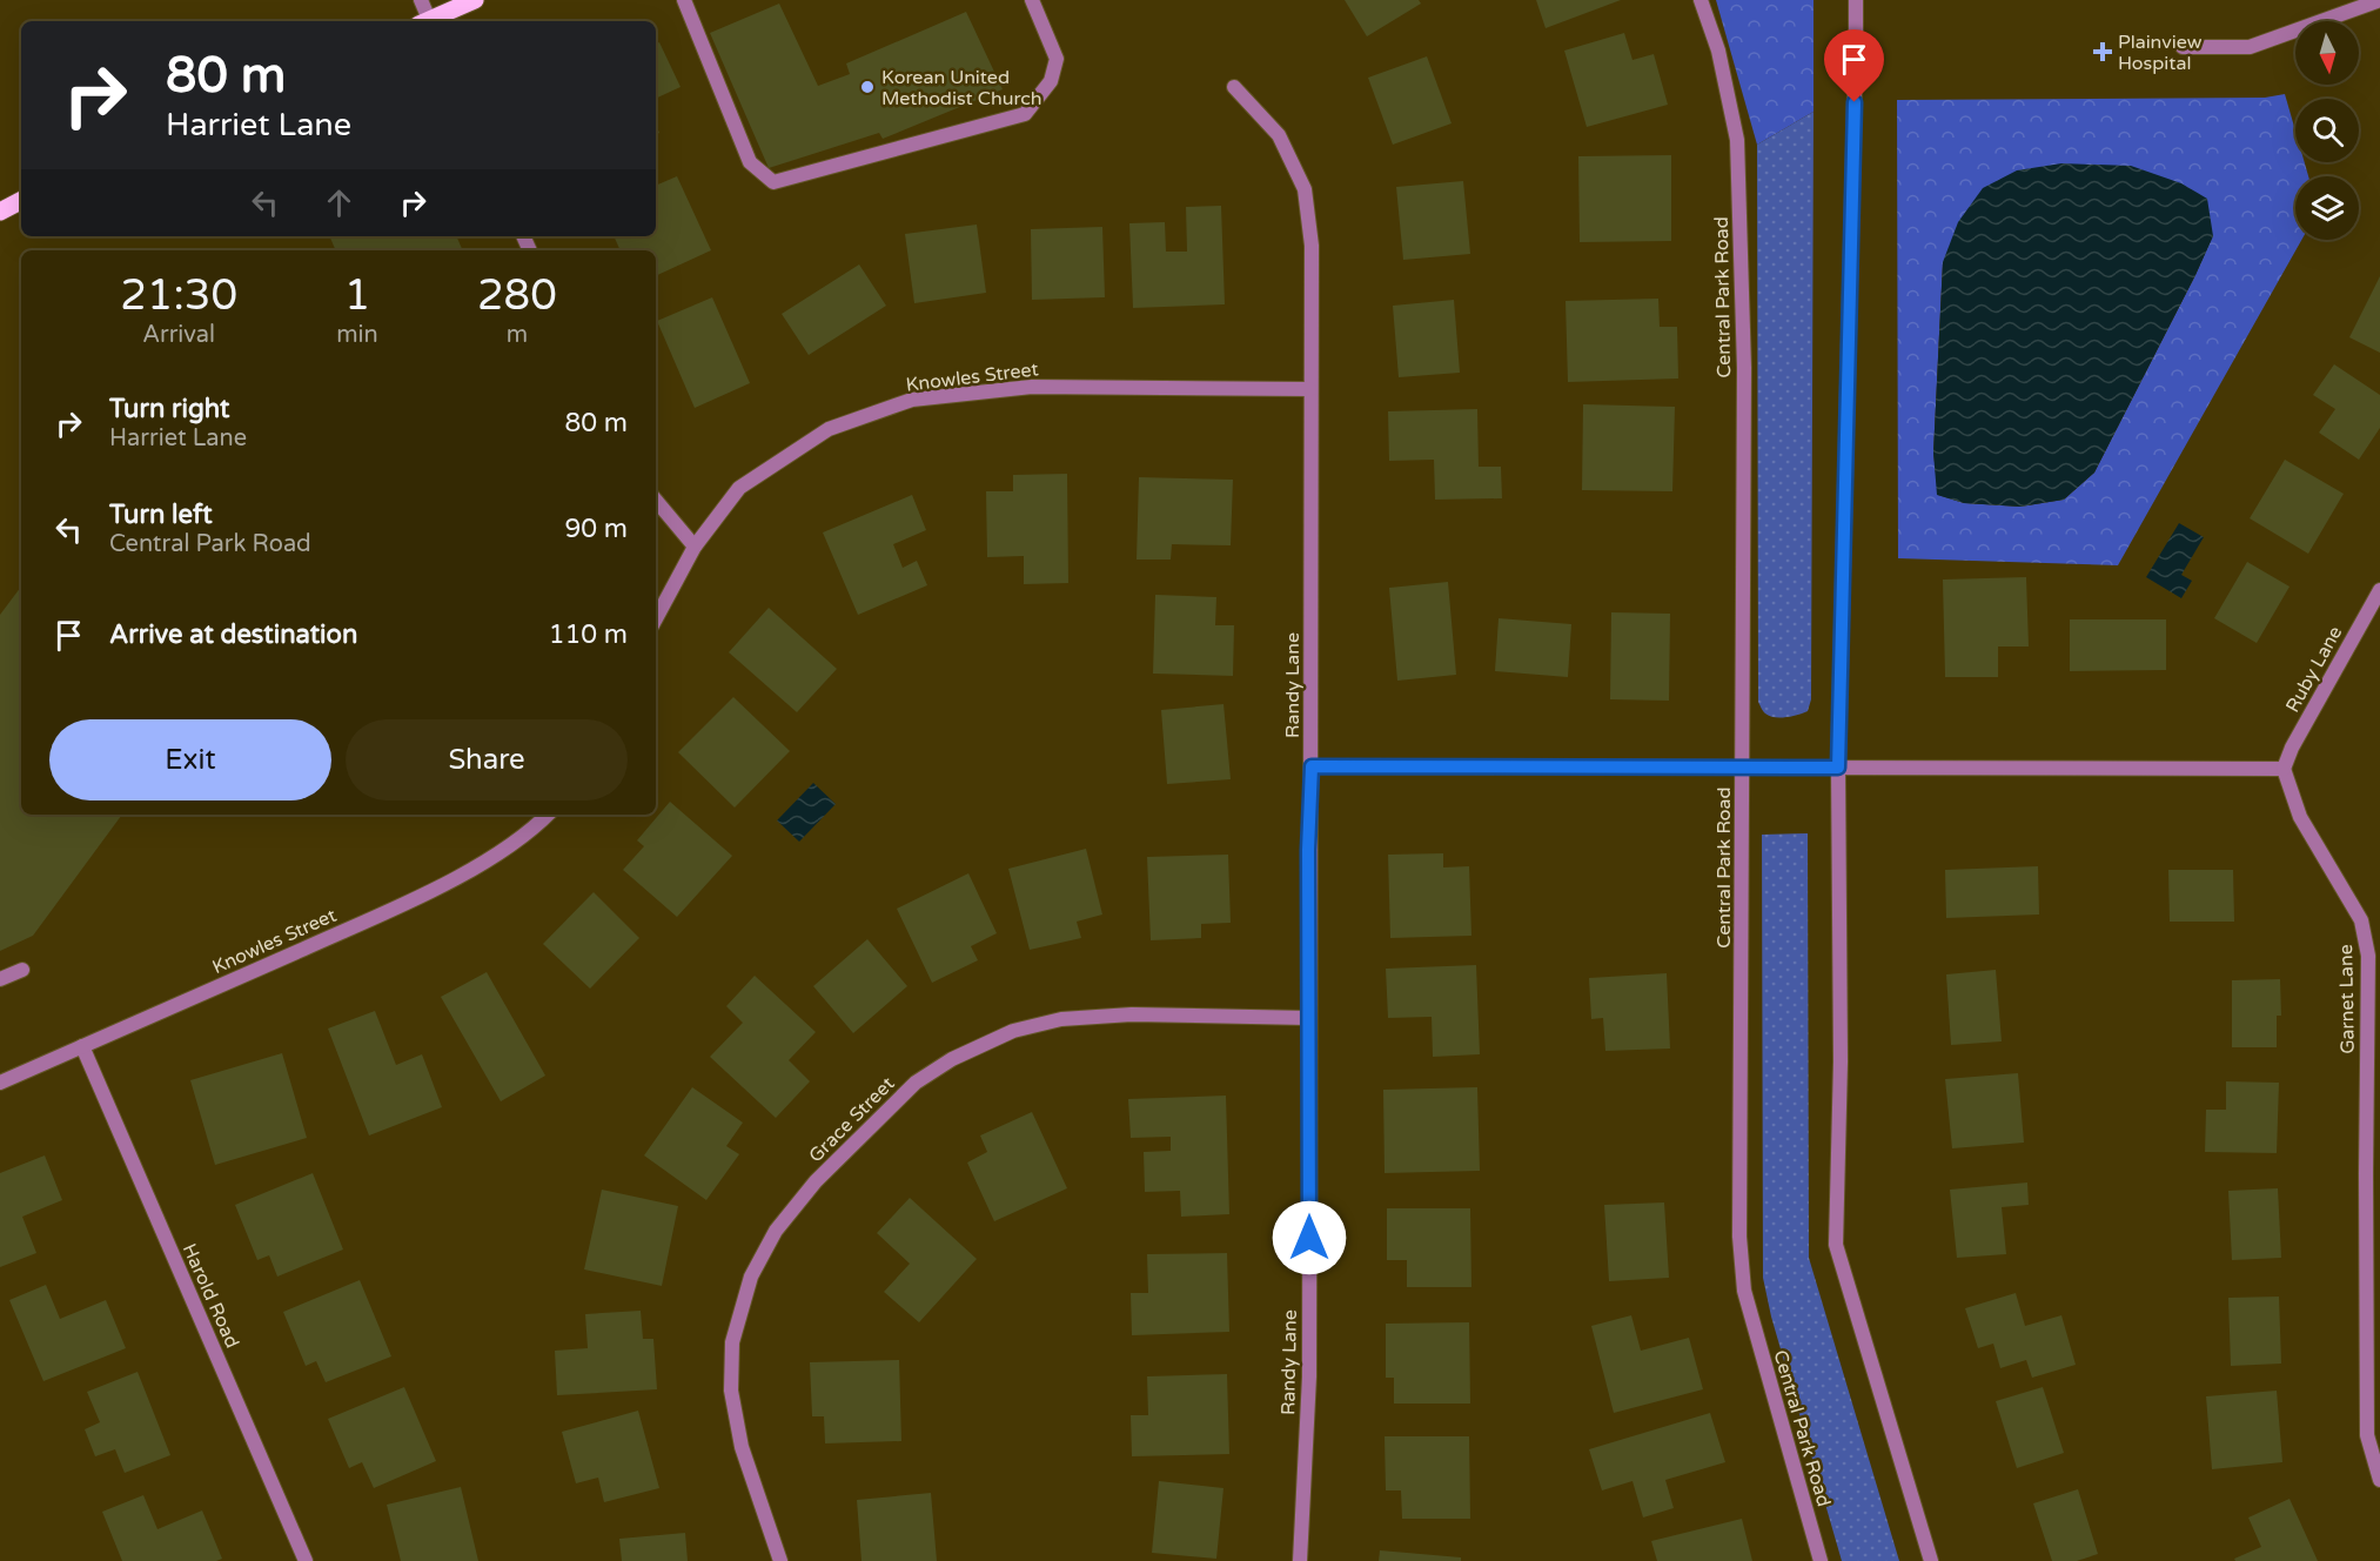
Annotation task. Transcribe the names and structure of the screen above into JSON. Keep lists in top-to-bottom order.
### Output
{
  "streets": {
    "street": [
      "Central Park Road",
      "Knowles Street",
      "Ruby Lane",
      "Randy Lane",
      "Garnet Lane",
      "Grace Street",
      "Harold Road"
    ]
  },
  "crossings": [
    ["Knowles Street", "Randy Lane"],
    ["Knowles Street", "Harold Road"],
    ["Ruby Lane", "Garnet Lane"],
    ["Randy Lane", "Grace Street"]
  ],
  "places": {
    "health": ["Plainview Hospital"],
    "other": ["Korean United Methodist Church"]
  },
  "north": "bottom",
  "page": {
    "turn": ["80 m", "Harriet Lane"],
    "eta": [
      "21:30",
      "Arrival",
      "1",
      "min",
      "280",
      "m"
    ],
    "list": [
      {
        "name": "Turn right",
        "note": "Harriet Lane",
        "value": "80 m"
      },
      {
        "name": "Turn left",
        "note": "Central Park Road",
        "value": "90 m"
      },
      {
        "name": "Arrive at destination",
        "value": "110 m"
      }
    ],
    "buttons": ["Exit", "Share"]
  }
}
